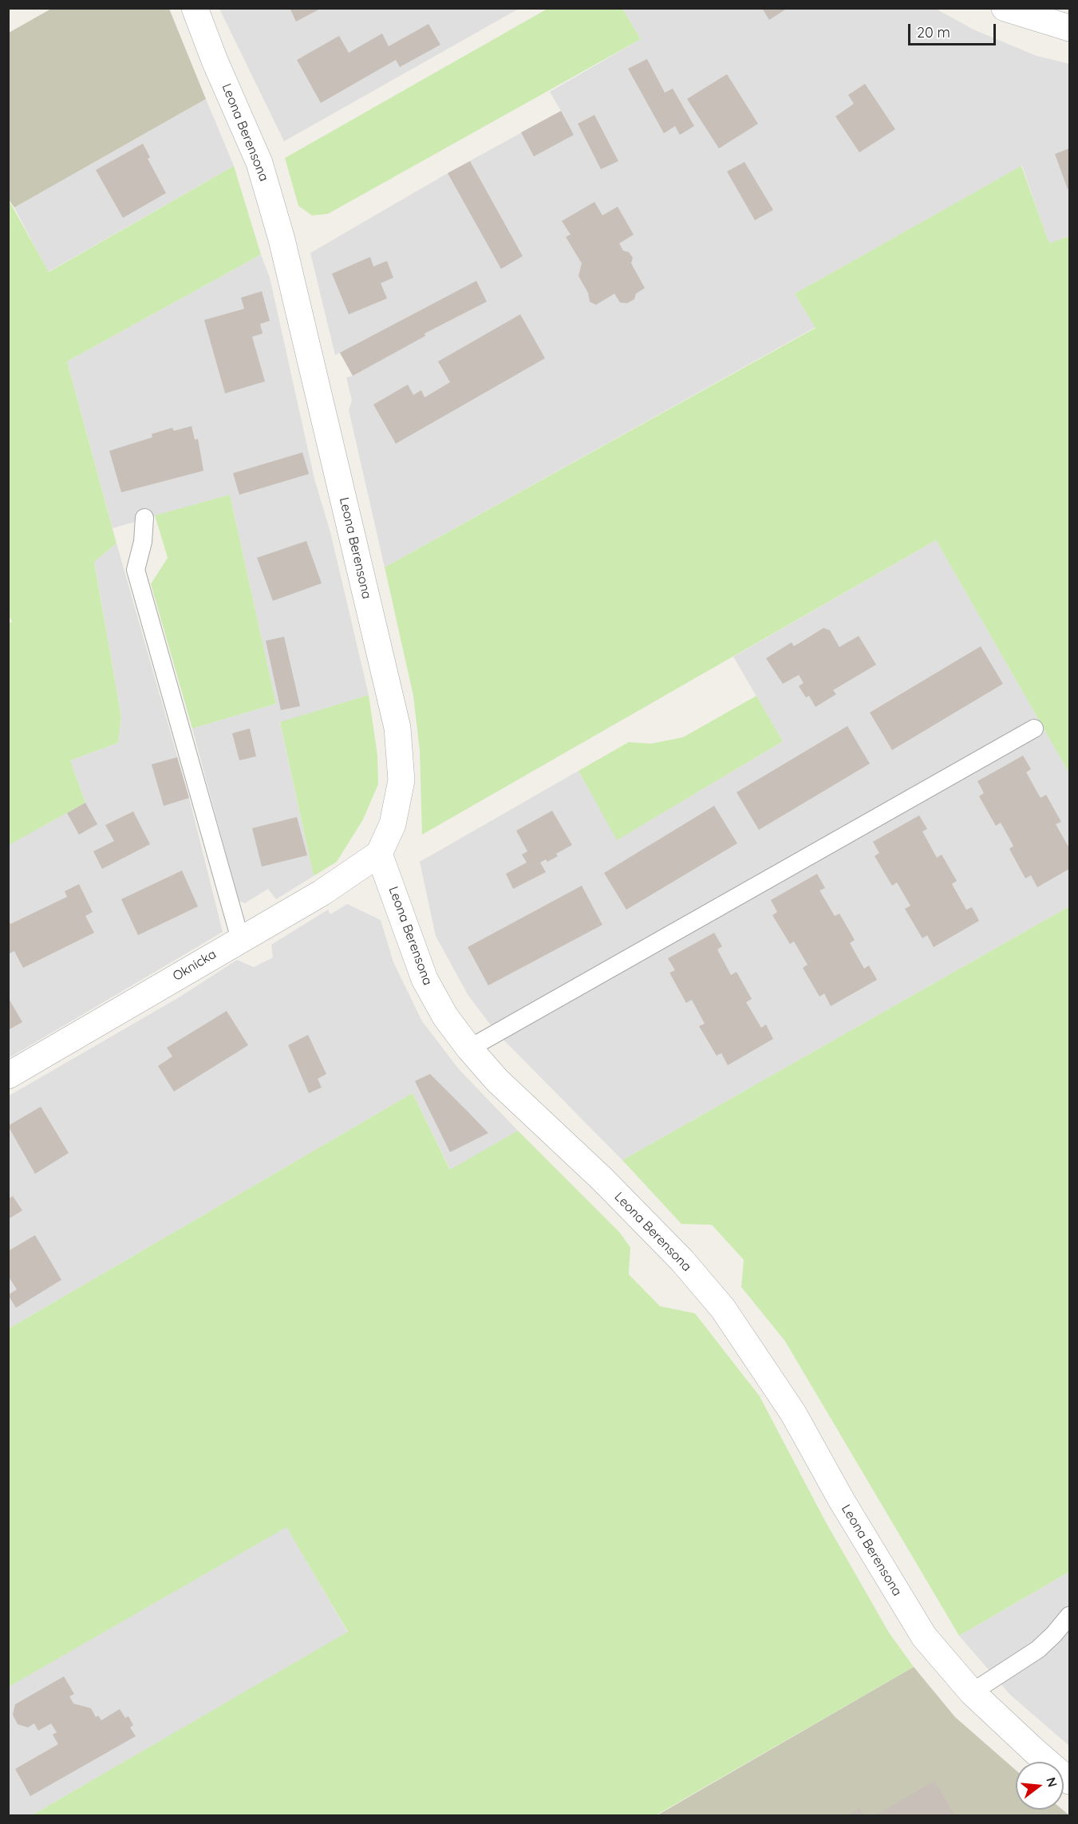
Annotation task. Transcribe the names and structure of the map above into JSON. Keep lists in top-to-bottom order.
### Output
{
  "streets": {
    "street": ["Leona Berensona", "Oknicka"]
  },
  "crossings": [
    ["Leona Berensona", "Oknicka"]
  ],
  "scale_bar": "20 m",
  "north": "right"
}
